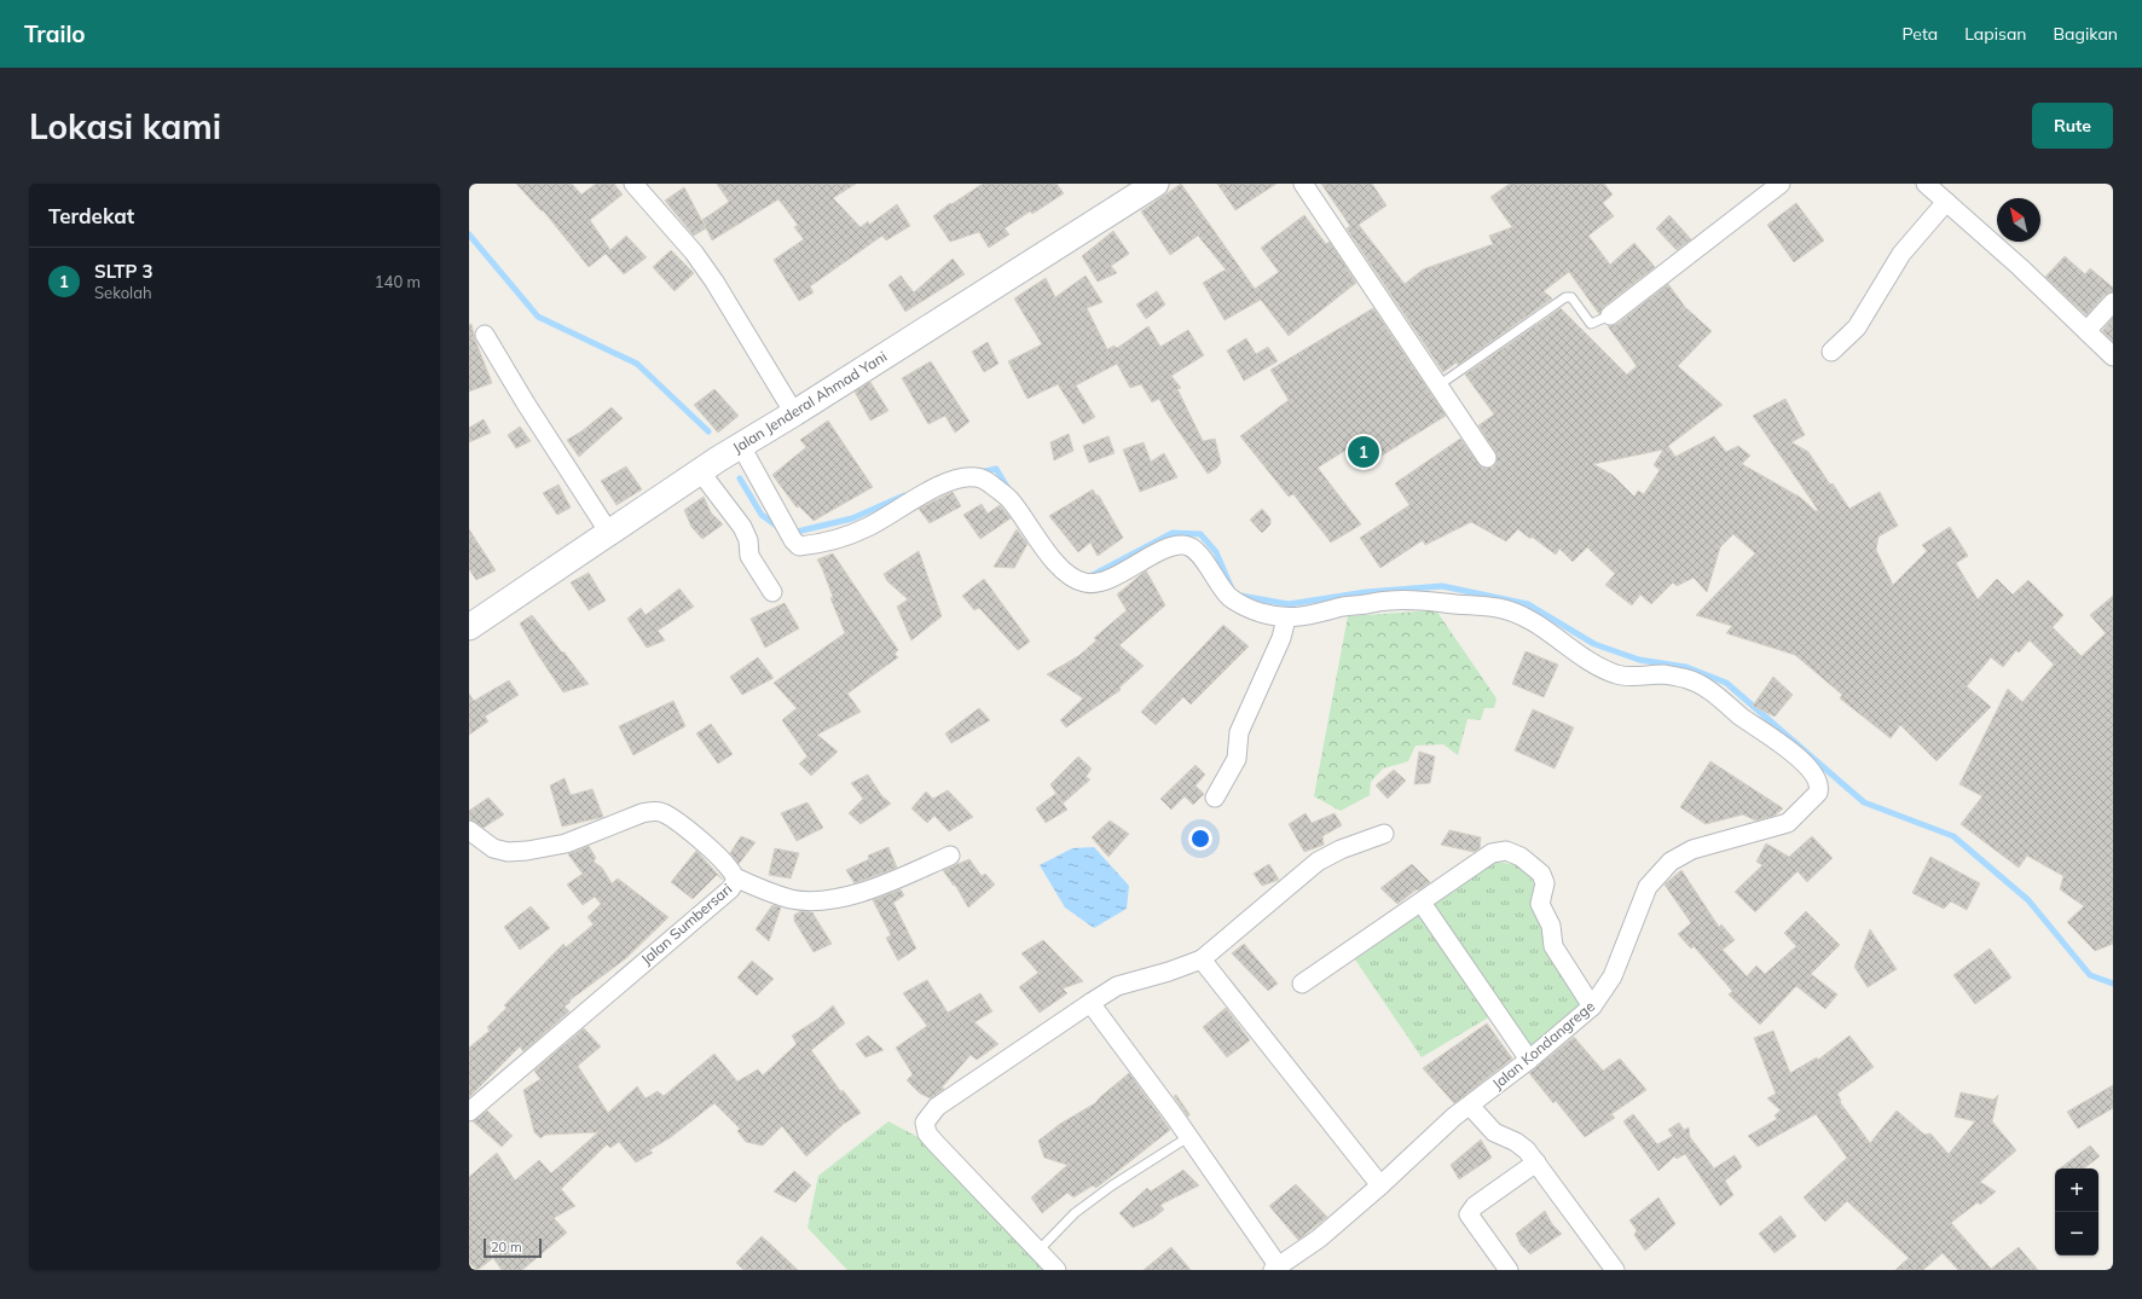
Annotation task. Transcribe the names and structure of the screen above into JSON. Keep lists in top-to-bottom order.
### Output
{
  "streets": {
    "main road": ["Jalan Jenderal Ahmad Yani"],
    "street": ["Jalan Sumbersari", "Jalan Kondangrege"]
  },
  "scale_bar": "20 m",
  "north": "top left",
  "page": {
    "header": "Trailo",
    "nav": ["Peta", "Lapisan", "Bagikan"],
    "buttons": "Rute",
    "title": "Lokasi kami",
    "heading": "Terdekat",
    "list": [
      {
        "mark": "1",
        "name": "SLTP 3",
        "note": "Sekolah",
        "value": "140 m"
      }
    ],
    "pins": "1",
    "map_buttons": ["+", "−"],
    "scale": "20 m"
  }
}
